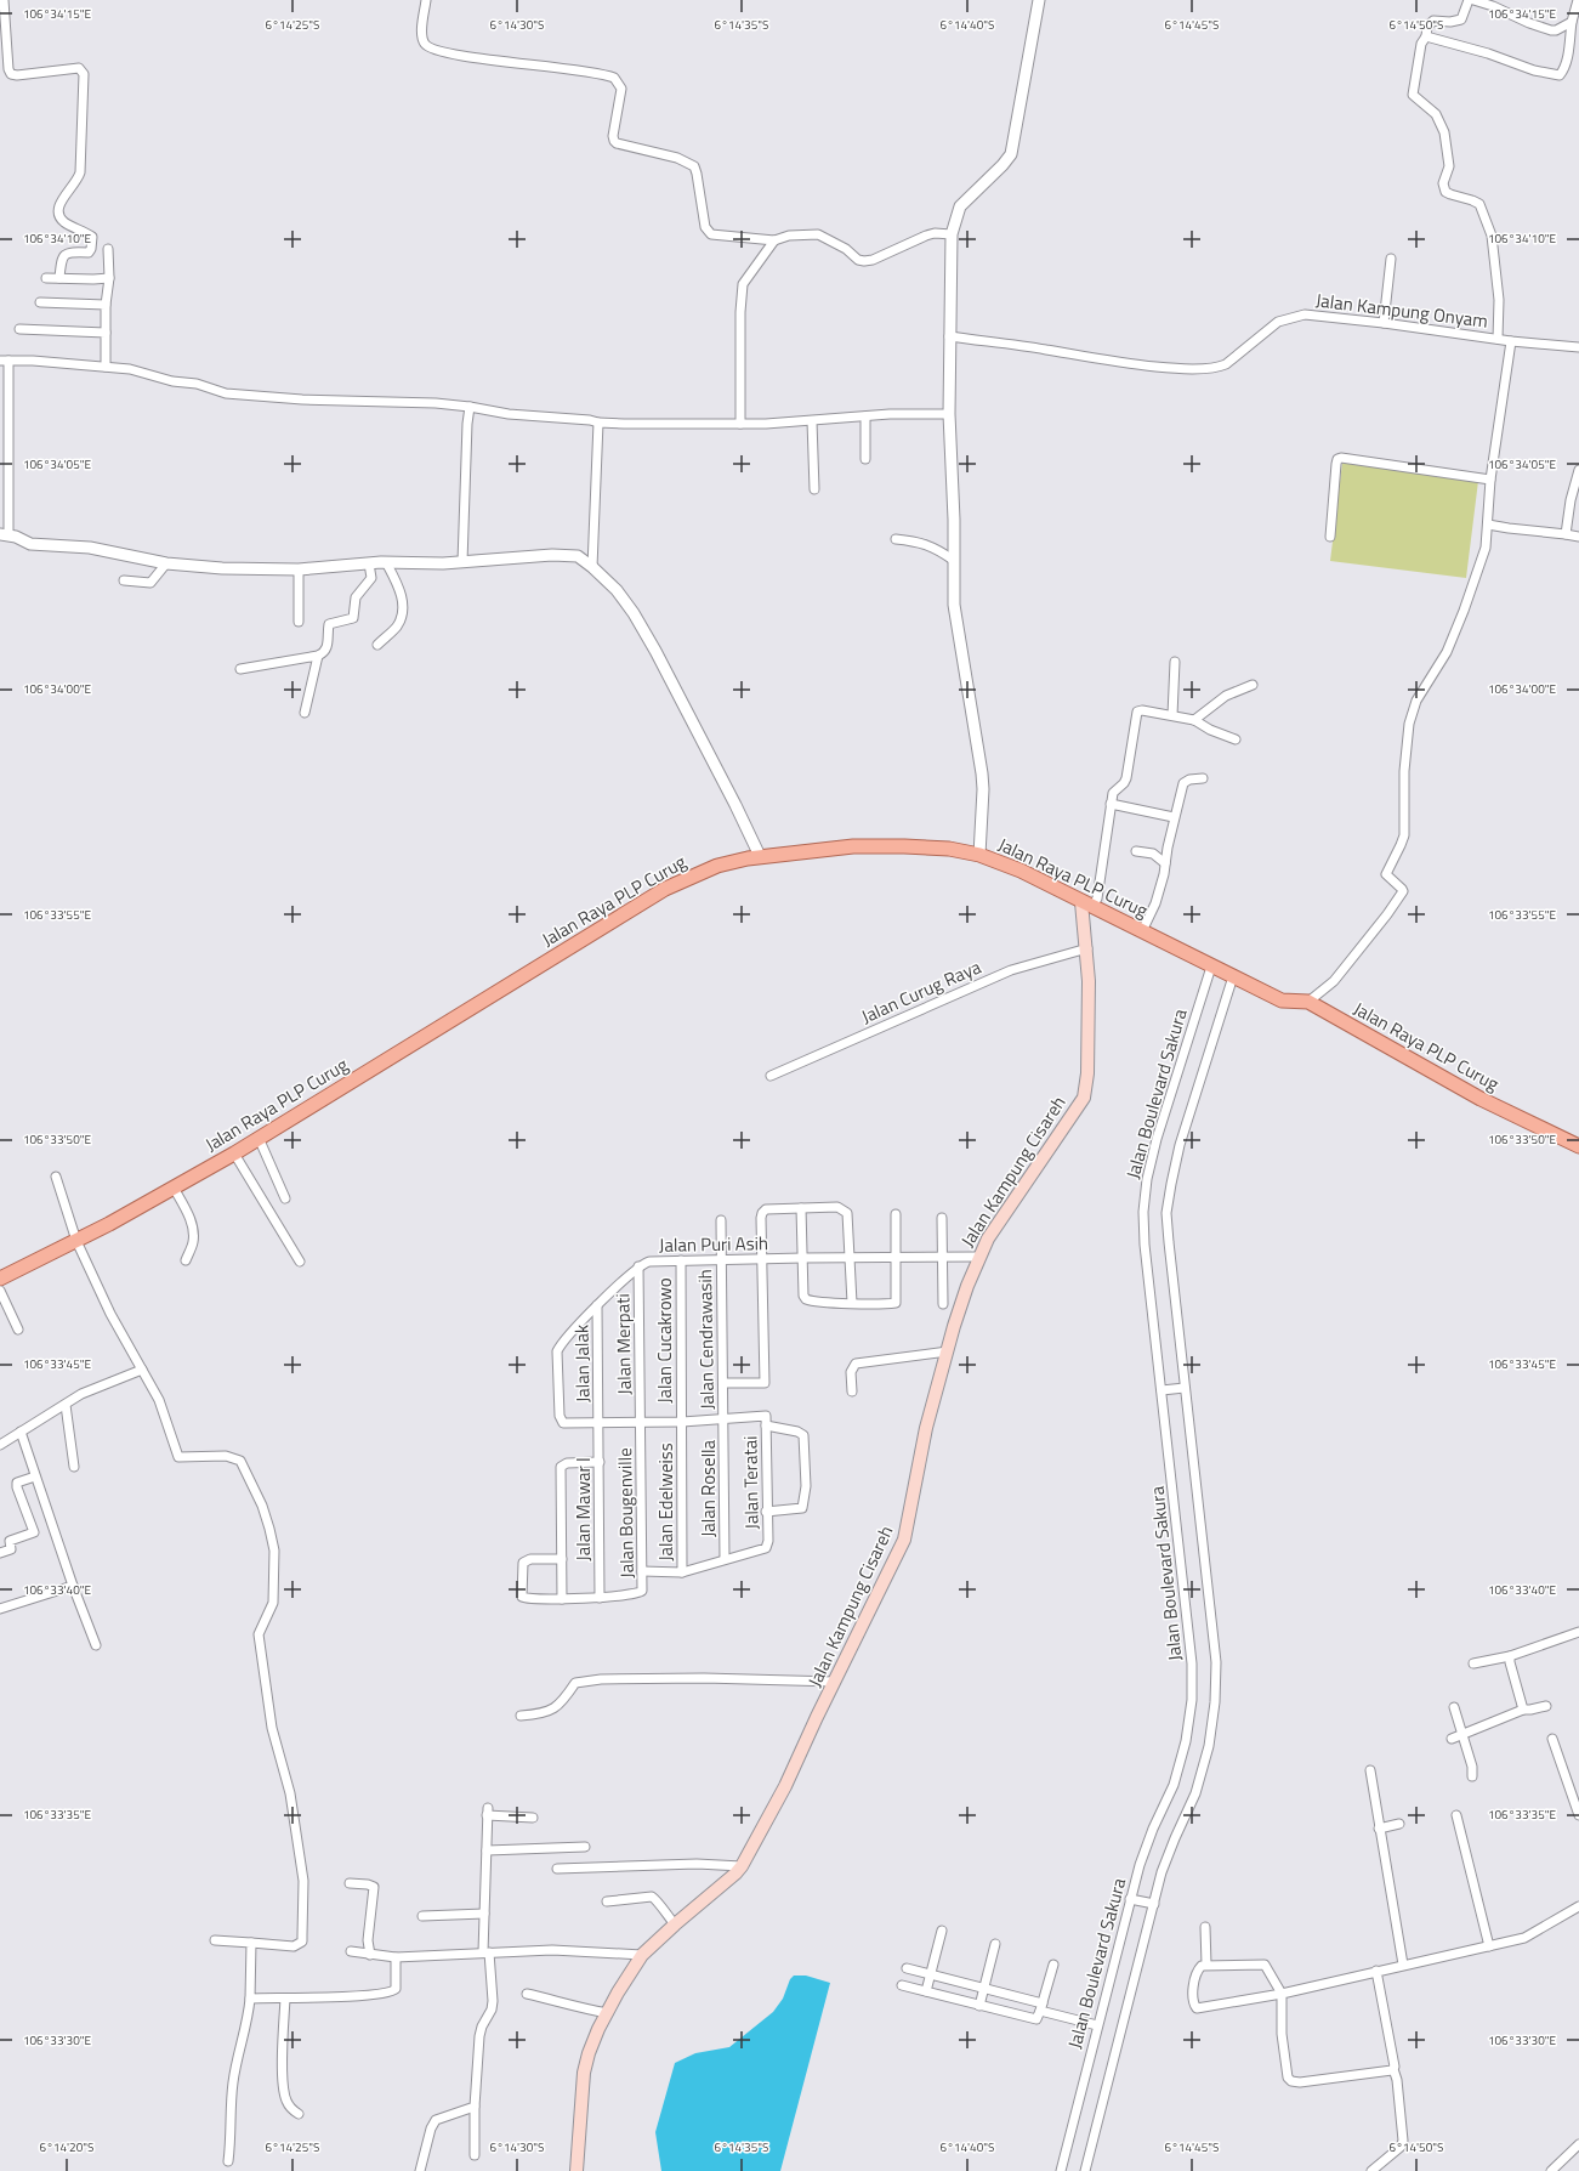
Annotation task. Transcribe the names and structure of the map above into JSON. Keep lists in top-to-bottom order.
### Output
{
  "streets": {
    "main road": ["Jalan Raya PLP Curug", "Jalan Kampung Cisareh"],
    "street": [
      "Jalan Kampung Onyam",
      "Jalan Curug Raya",
      "Jalan Boulevard Sakura",
      "Jalan Puri Asih",
      "Jalan Cendrawasih",
      "Jalan Cucakrowo",
      "Jalan Merpati",
      "Jalan Jalak",
      "Jalan Teratai",
      "Jalan Rosella",
      "Jalan Edelweiss",
      "Jalan Mawar I",
      "Jalan Bougenville"
    ]
  },
  "crossings": [
    ["Jalan Raya PLP Curug", "Jalan Boulevard Sakura"],
    ["Jalan Raya PLP Curug", "Jalan Kampung Cisareh"],
    ["Jalan Curug Raya", "Jalan Kampung Cisareh"],
    ["Jalan Kampung Cisareh", "Jalan Puri Asih"],
    ["Jalan Puri Asih", "Jalan Cendrawasih"],
    ["Jalan Puri Asih", "Jalan Cucakrowo"],
    ["Jalan Puri Asih", "Jalan Merpati"],
    ["Jalan Puri Asih", "Jalan Jalak"],
    ["Jalan Puri Asih", "Jalan Teratai"],
    ["Jalan Puri Asih", "Jalan Rosella"],
    ["Jalan Puri Asih", "Jalan Edelweiss"],
    ["Jalan Puri Asih", "Jalan Mawar I"],
    ["Jalan Puri Asih", "Jalan Bougenville"],
    ["Jalan Cendrawasih", "Jalan Rosella"],
    ["Jalan Cucakrowo", "Jalan Edelweiss"],
    ["Jalan Merpati", "Jalan Bougenville"],
    ["Jalan Jalak", "Jalan Mawar I"],
    ["Jalan Teratai", "Jalan Rosella"],
    ["Jalan Edelweiss", "Jalan Bougenville"],
    ["Jalan Mawar I", "Jalan Bougenville"]
  ],
  "coordinates": [
    "106°34'15\"E",
    "6°14'25\"S",
    "6°14'30\"S",
    "6°14'35\"S",
    "6°14'40\"S",
    "6°14'45\"S",
    "6°14'50\"S",
    "106°34'10\"E",
    "106°34'05\"E",
    "106°34'00\"E",
    "106°33'55\"E",
    "106°33'50\"E",
    "106°33'45\"E",
    "106°33'40\"E",
    "106°33'35\"E",
    "106°33'30\"E",
    "6°14'20\"S"
  ]
}
